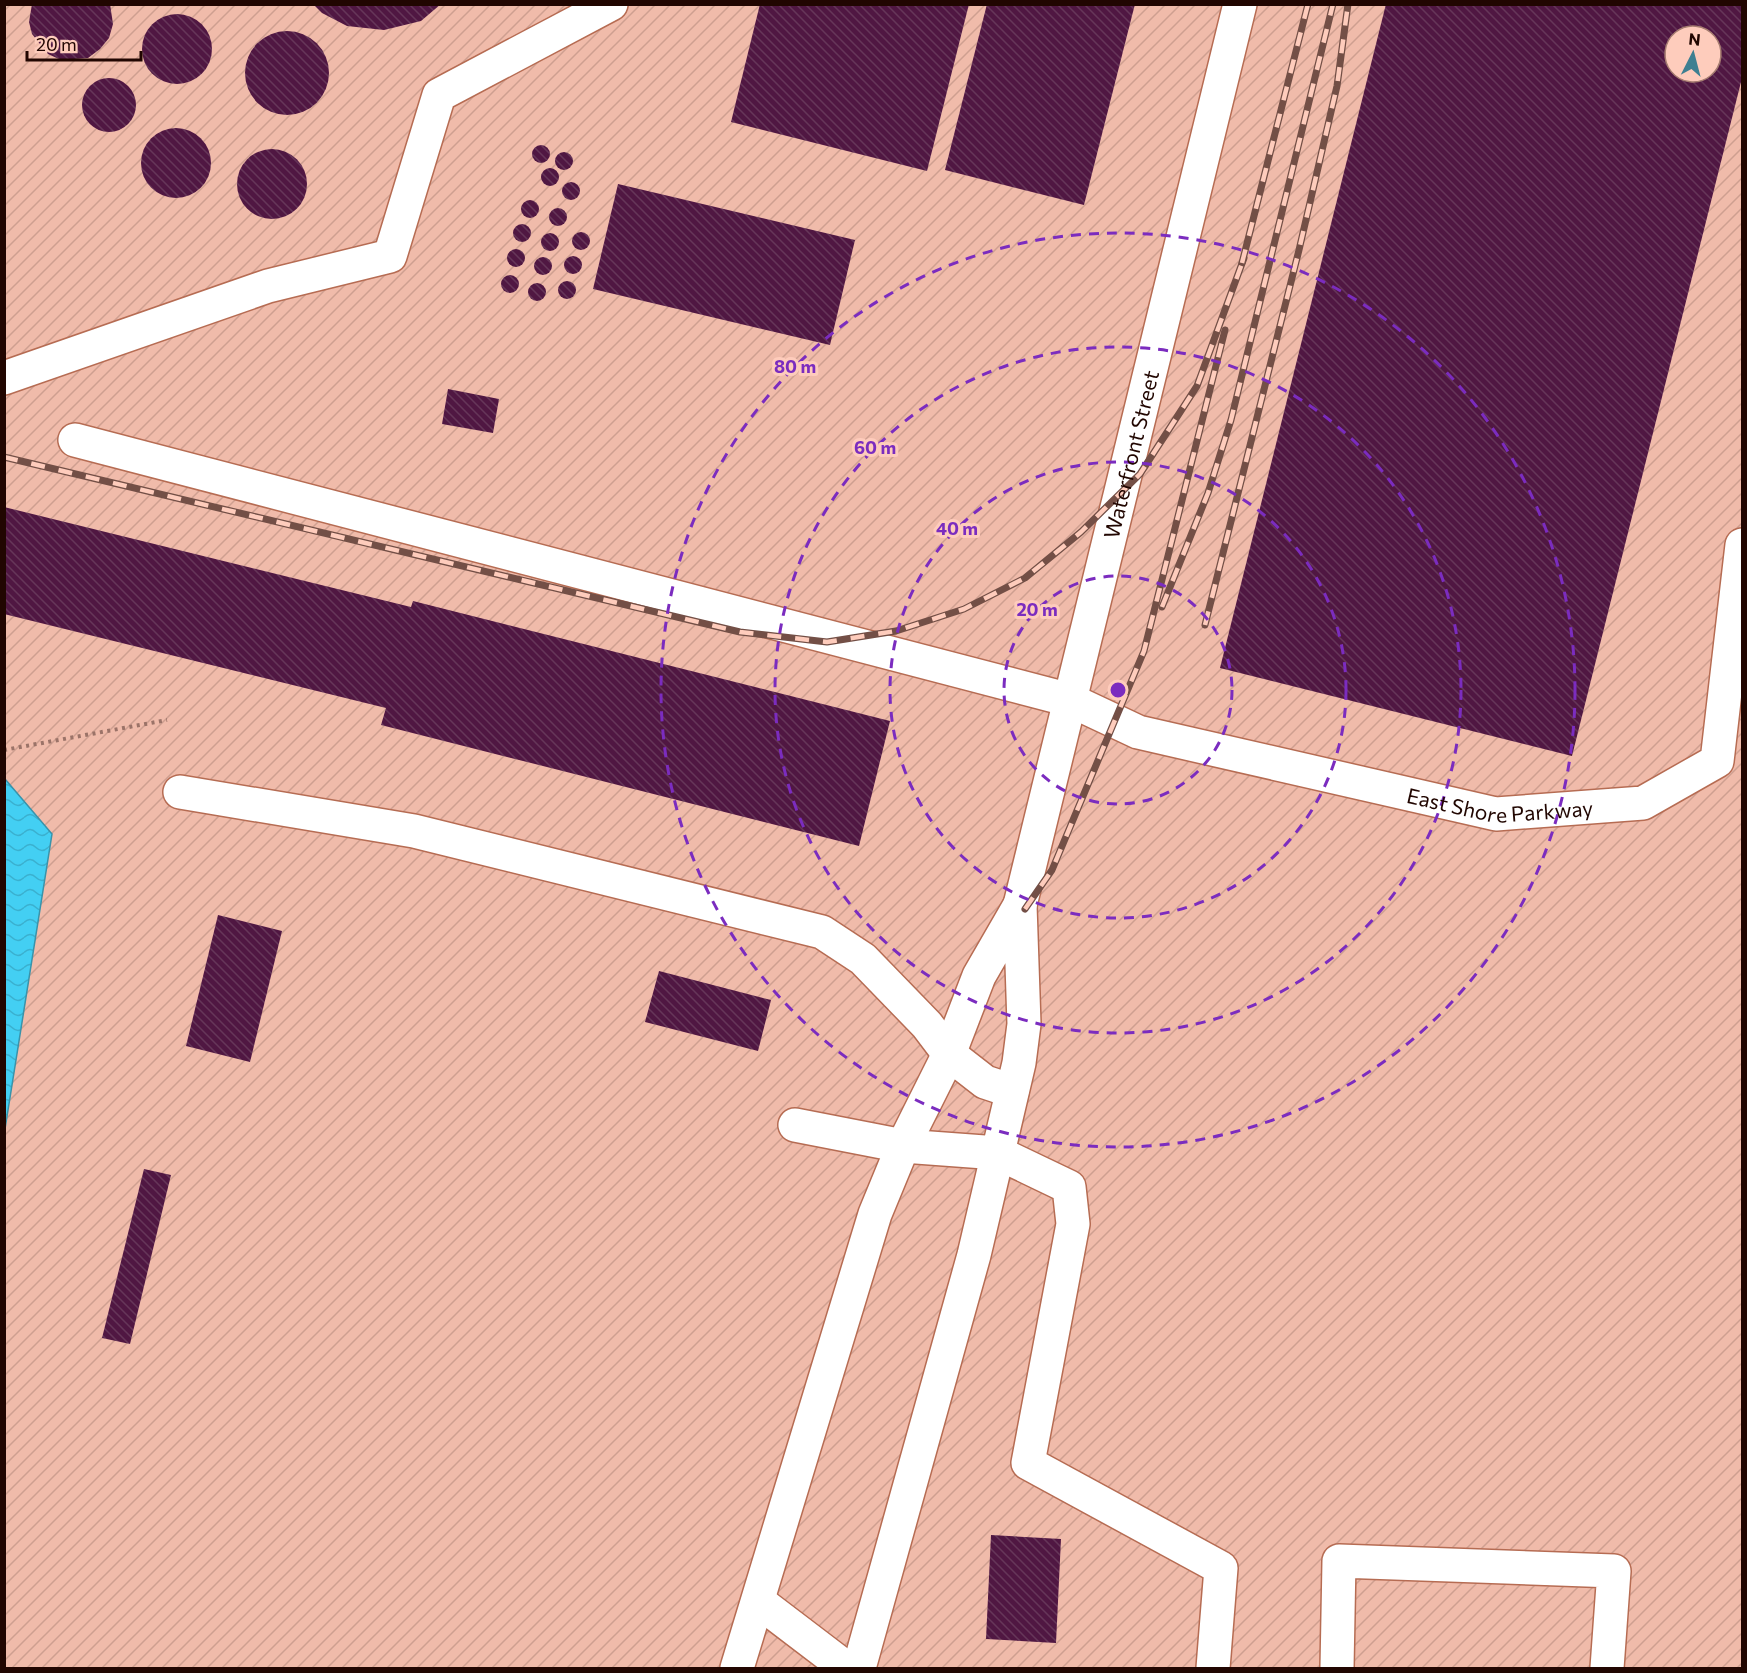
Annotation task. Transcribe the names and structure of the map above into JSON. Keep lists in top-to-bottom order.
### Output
{
  "streets": {
    "street": ["Waterfront Street", "East Shore Parkway"]
  },
  "crossings": [
    ["Waterfront Street", "East Shore Parkway"]
  ],
  "scale_bar": "20 m",
  "north": "top",
  "rings": [
    "80 m",
    "60 m",
    "40 m",
    "20 m"
  ]
}
